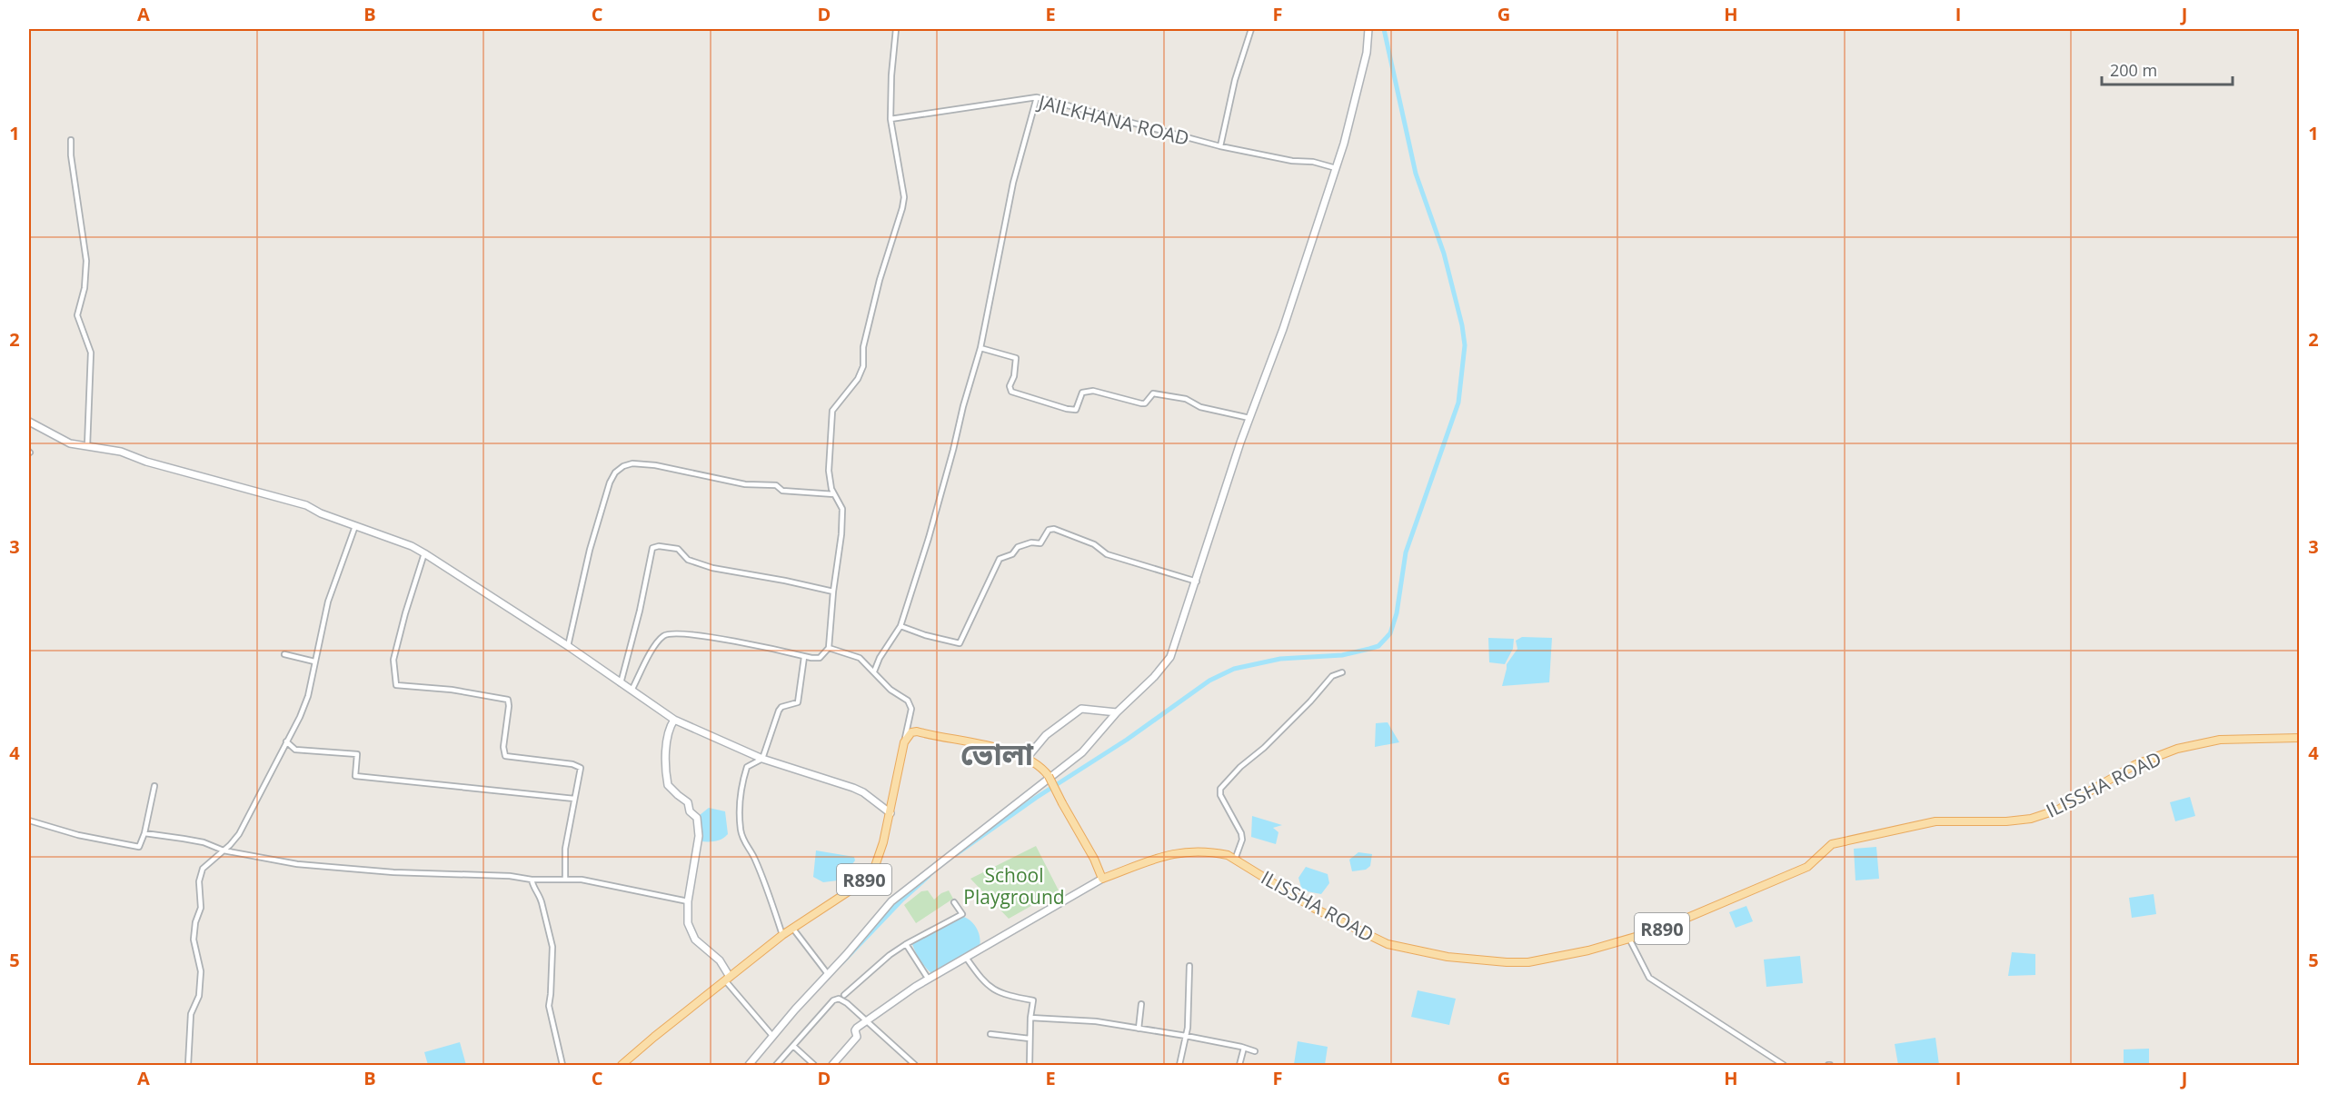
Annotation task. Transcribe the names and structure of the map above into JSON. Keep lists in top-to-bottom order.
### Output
{
  "streets": {
    "main road": ["ILISSHA ROAD", "R890"],
    "street": ["JAILKHANA ROAD"]
  },
  "districts": ["ভোলা"],
  "parks": ["School Playground"],
  "scale_bar": "200 m",
  "grid": {
    "columns": [
      "A",
      "B",
      "C",
      "D",
      "E",
      "F",
      "G",
      "H",
      "I",
      "J"
    ],
    "rows": [
      "1",
      "2",
      "3",
      "4",
      "5"
    ]
  }
}
